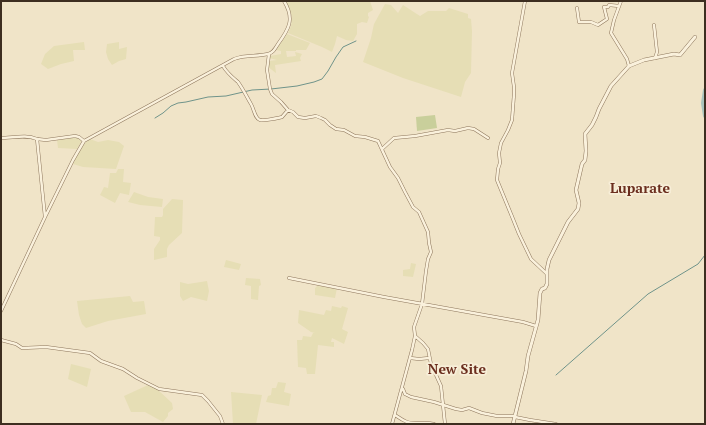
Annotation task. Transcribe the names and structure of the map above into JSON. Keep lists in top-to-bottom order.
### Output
{
  "districts": ["Luparate", "New Site"]
}
